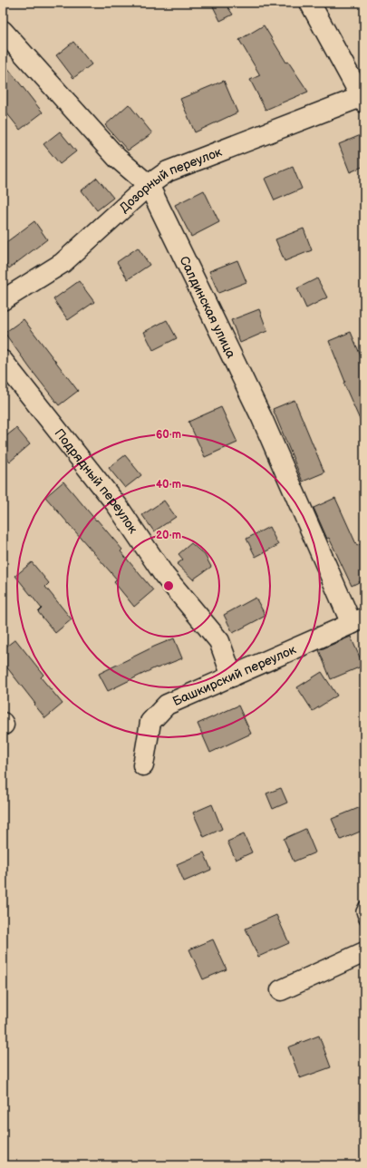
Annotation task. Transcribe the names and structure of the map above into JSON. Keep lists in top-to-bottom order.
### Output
{
  "streets": {
    "street": [
      "Дозорный переулок",
      "Салдинская улица",
      "Подрядный переулок",
      "Башкирский переулок"
    ]
  },
  "crossings": [
    ["Дозорный переулок", "Салдинская улица"],
    ["Салдинская улица", "Башкирский переулок"],
    ["Подрядный переулок", "Башкирский переулок"]
  ],
  "rings": ["60 m", "40 m", "20 m"]
}
